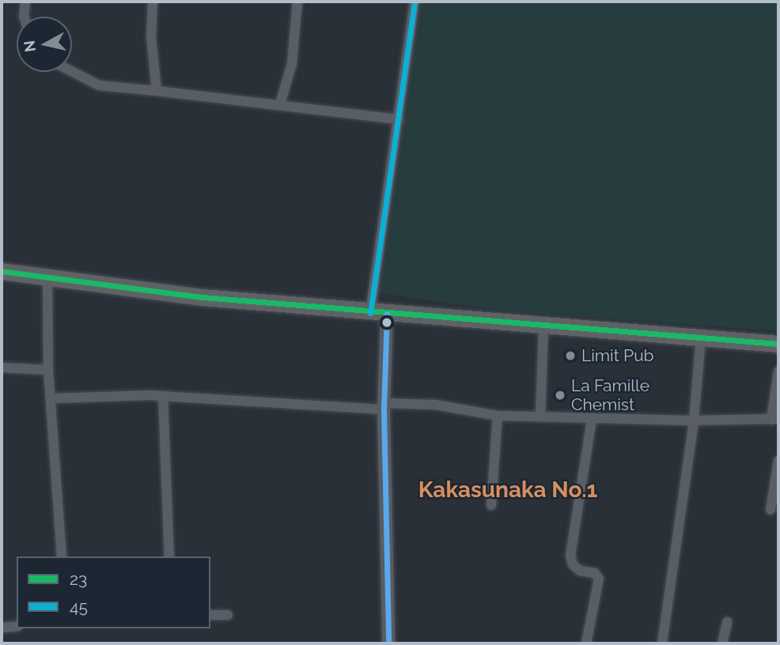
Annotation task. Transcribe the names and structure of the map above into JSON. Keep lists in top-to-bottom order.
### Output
{
  "districts": ["Kakasunaka No.1"],
  "places": ["Limit Pub", "La Famille Chemist"],
  "lines": ["transit line 45", "transit line 23"],
  "legend": ["23", "45"],
  "north": "left"
}
